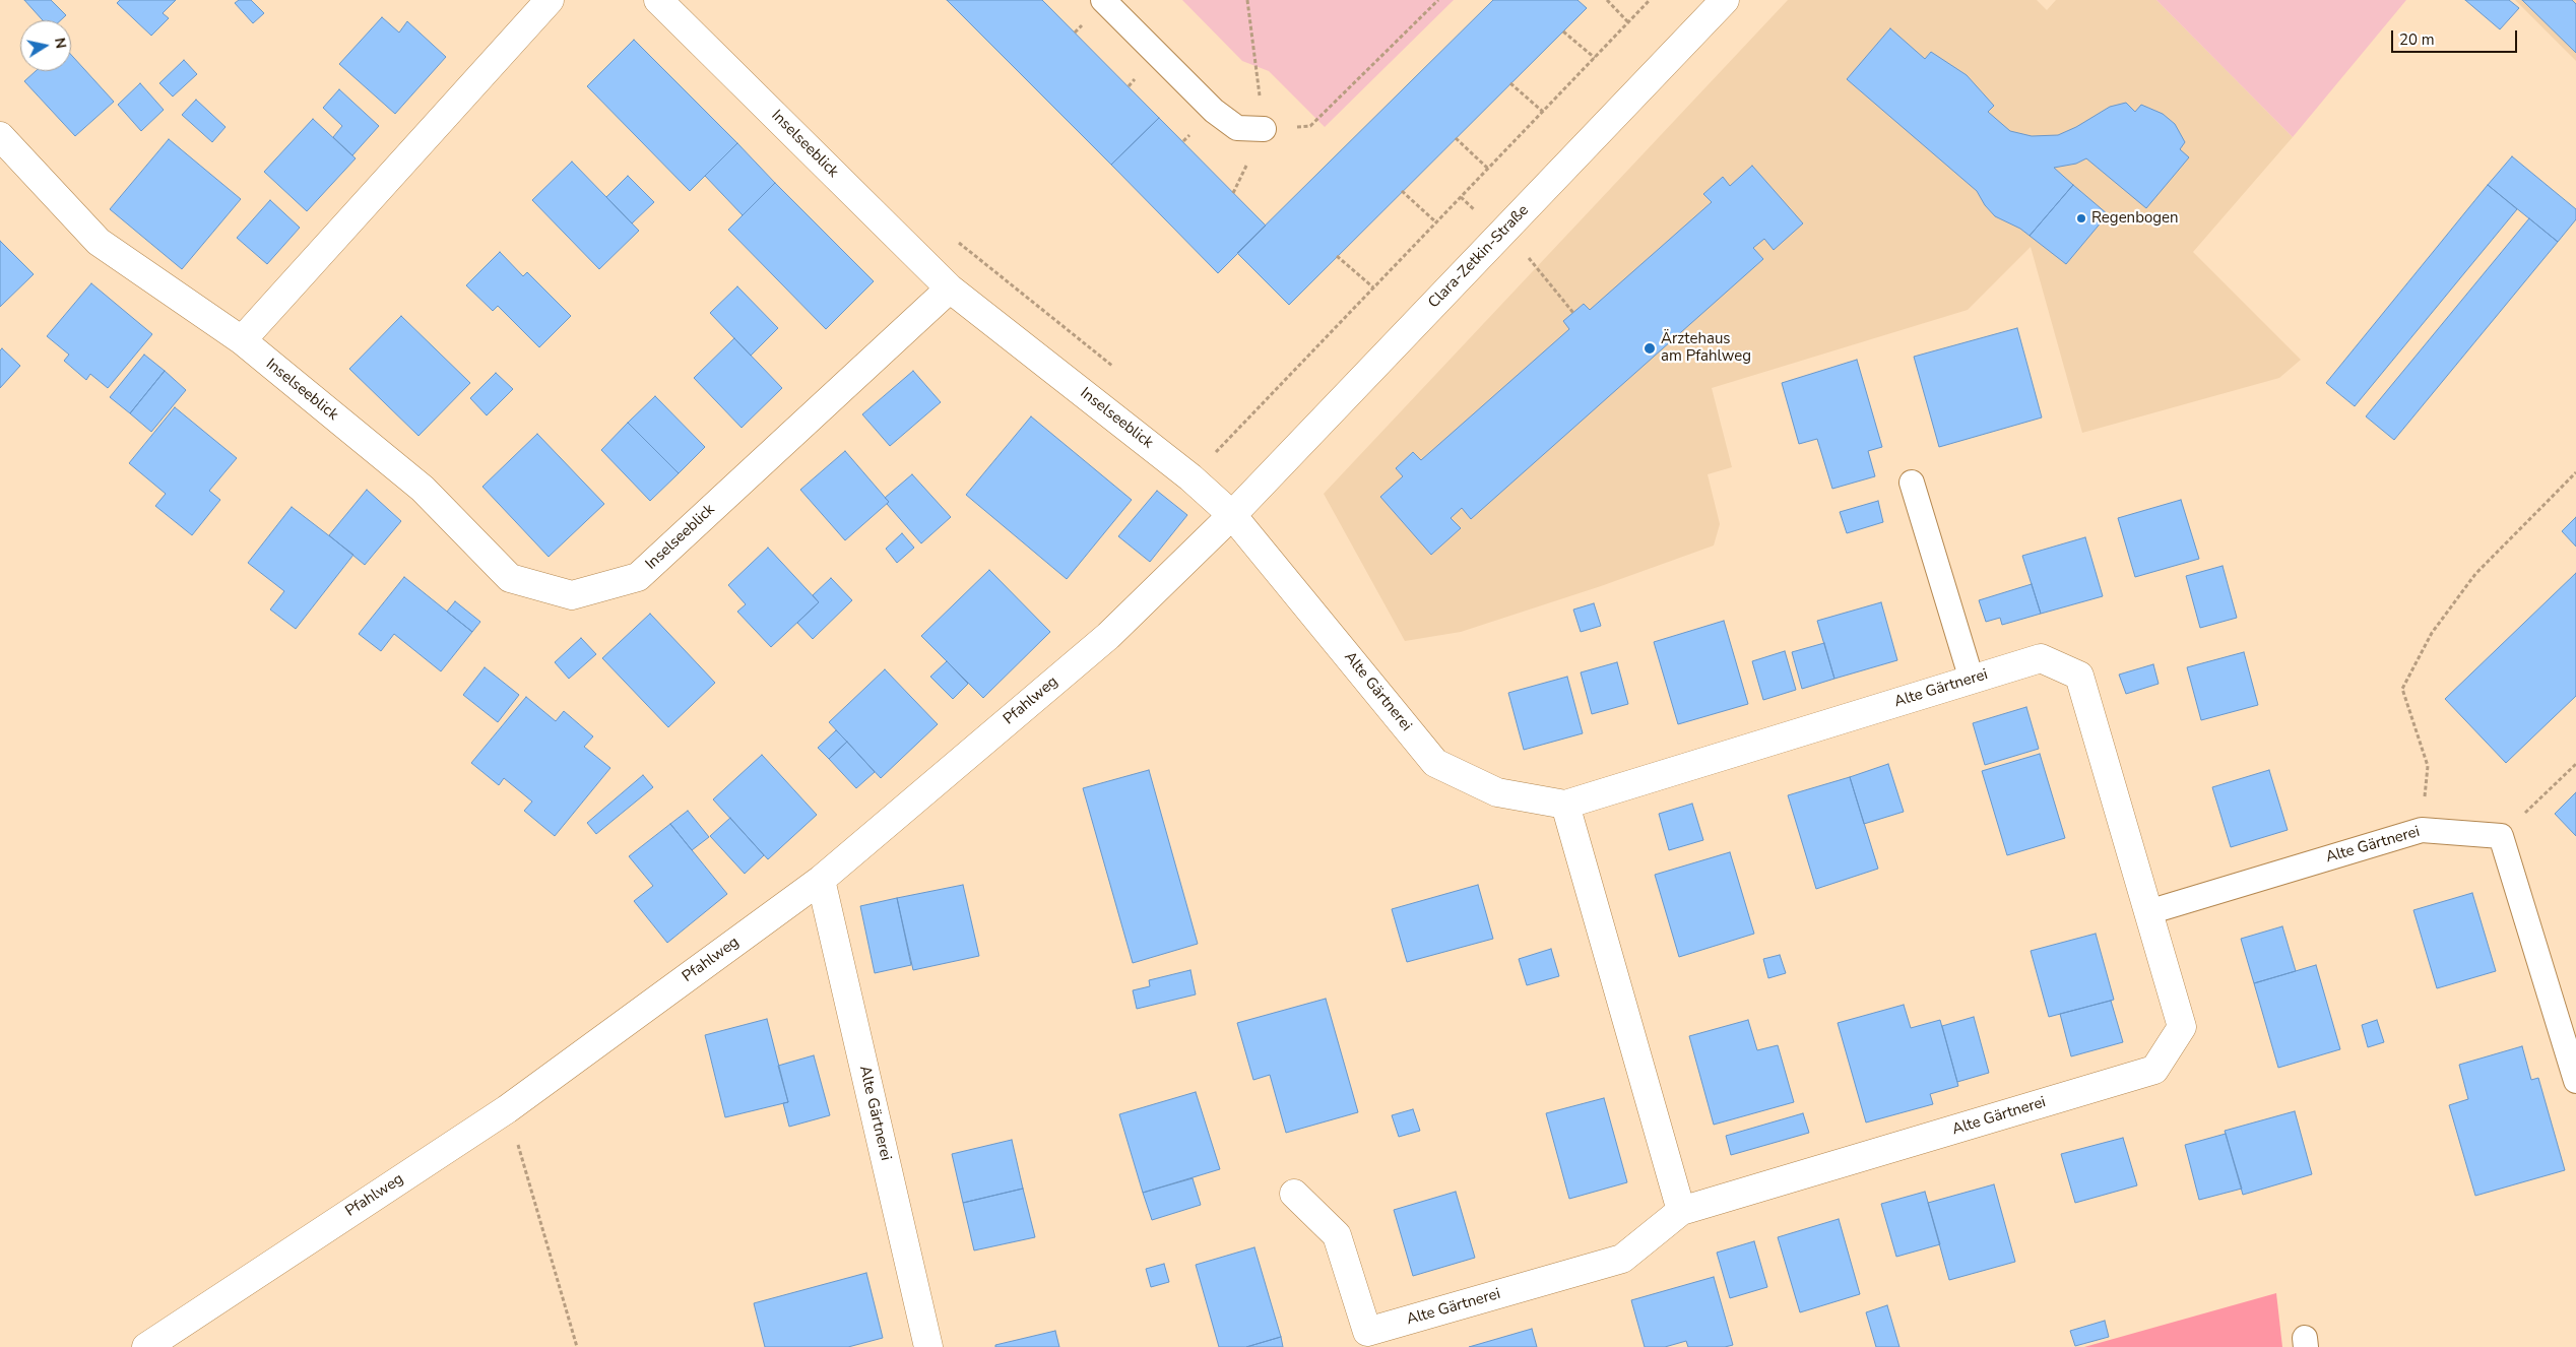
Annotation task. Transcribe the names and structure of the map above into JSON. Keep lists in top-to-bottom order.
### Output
{
  "streets": {
    "street": [
      "Inselseeblick",
      "Clara-Zetkin-Straße",
      "Alte Gärtnerei",
      "Pfahlweg"
    ]
  },
  "crossings": [
    ["Inselseeblick", "Clara-Zetkin-Straße"],
    ["Inselseeblick", "Alte Gärtnerei"],
    ["Inselseeblick", "Pfahlweg"],
    ["Clara-Zetkin-Straße", "Alte Gärtnerei"],
    ["Clara-Zetkin-Straße", "Pfahlweg"],
    ["Alte Gärtnerei", "Pfahlweg"]
  ],
  "places": ["Regenbogen", "Ärztehaus am Pfahlweg"],
  "scale_bar": "20 m",
  "north": "right"
}
